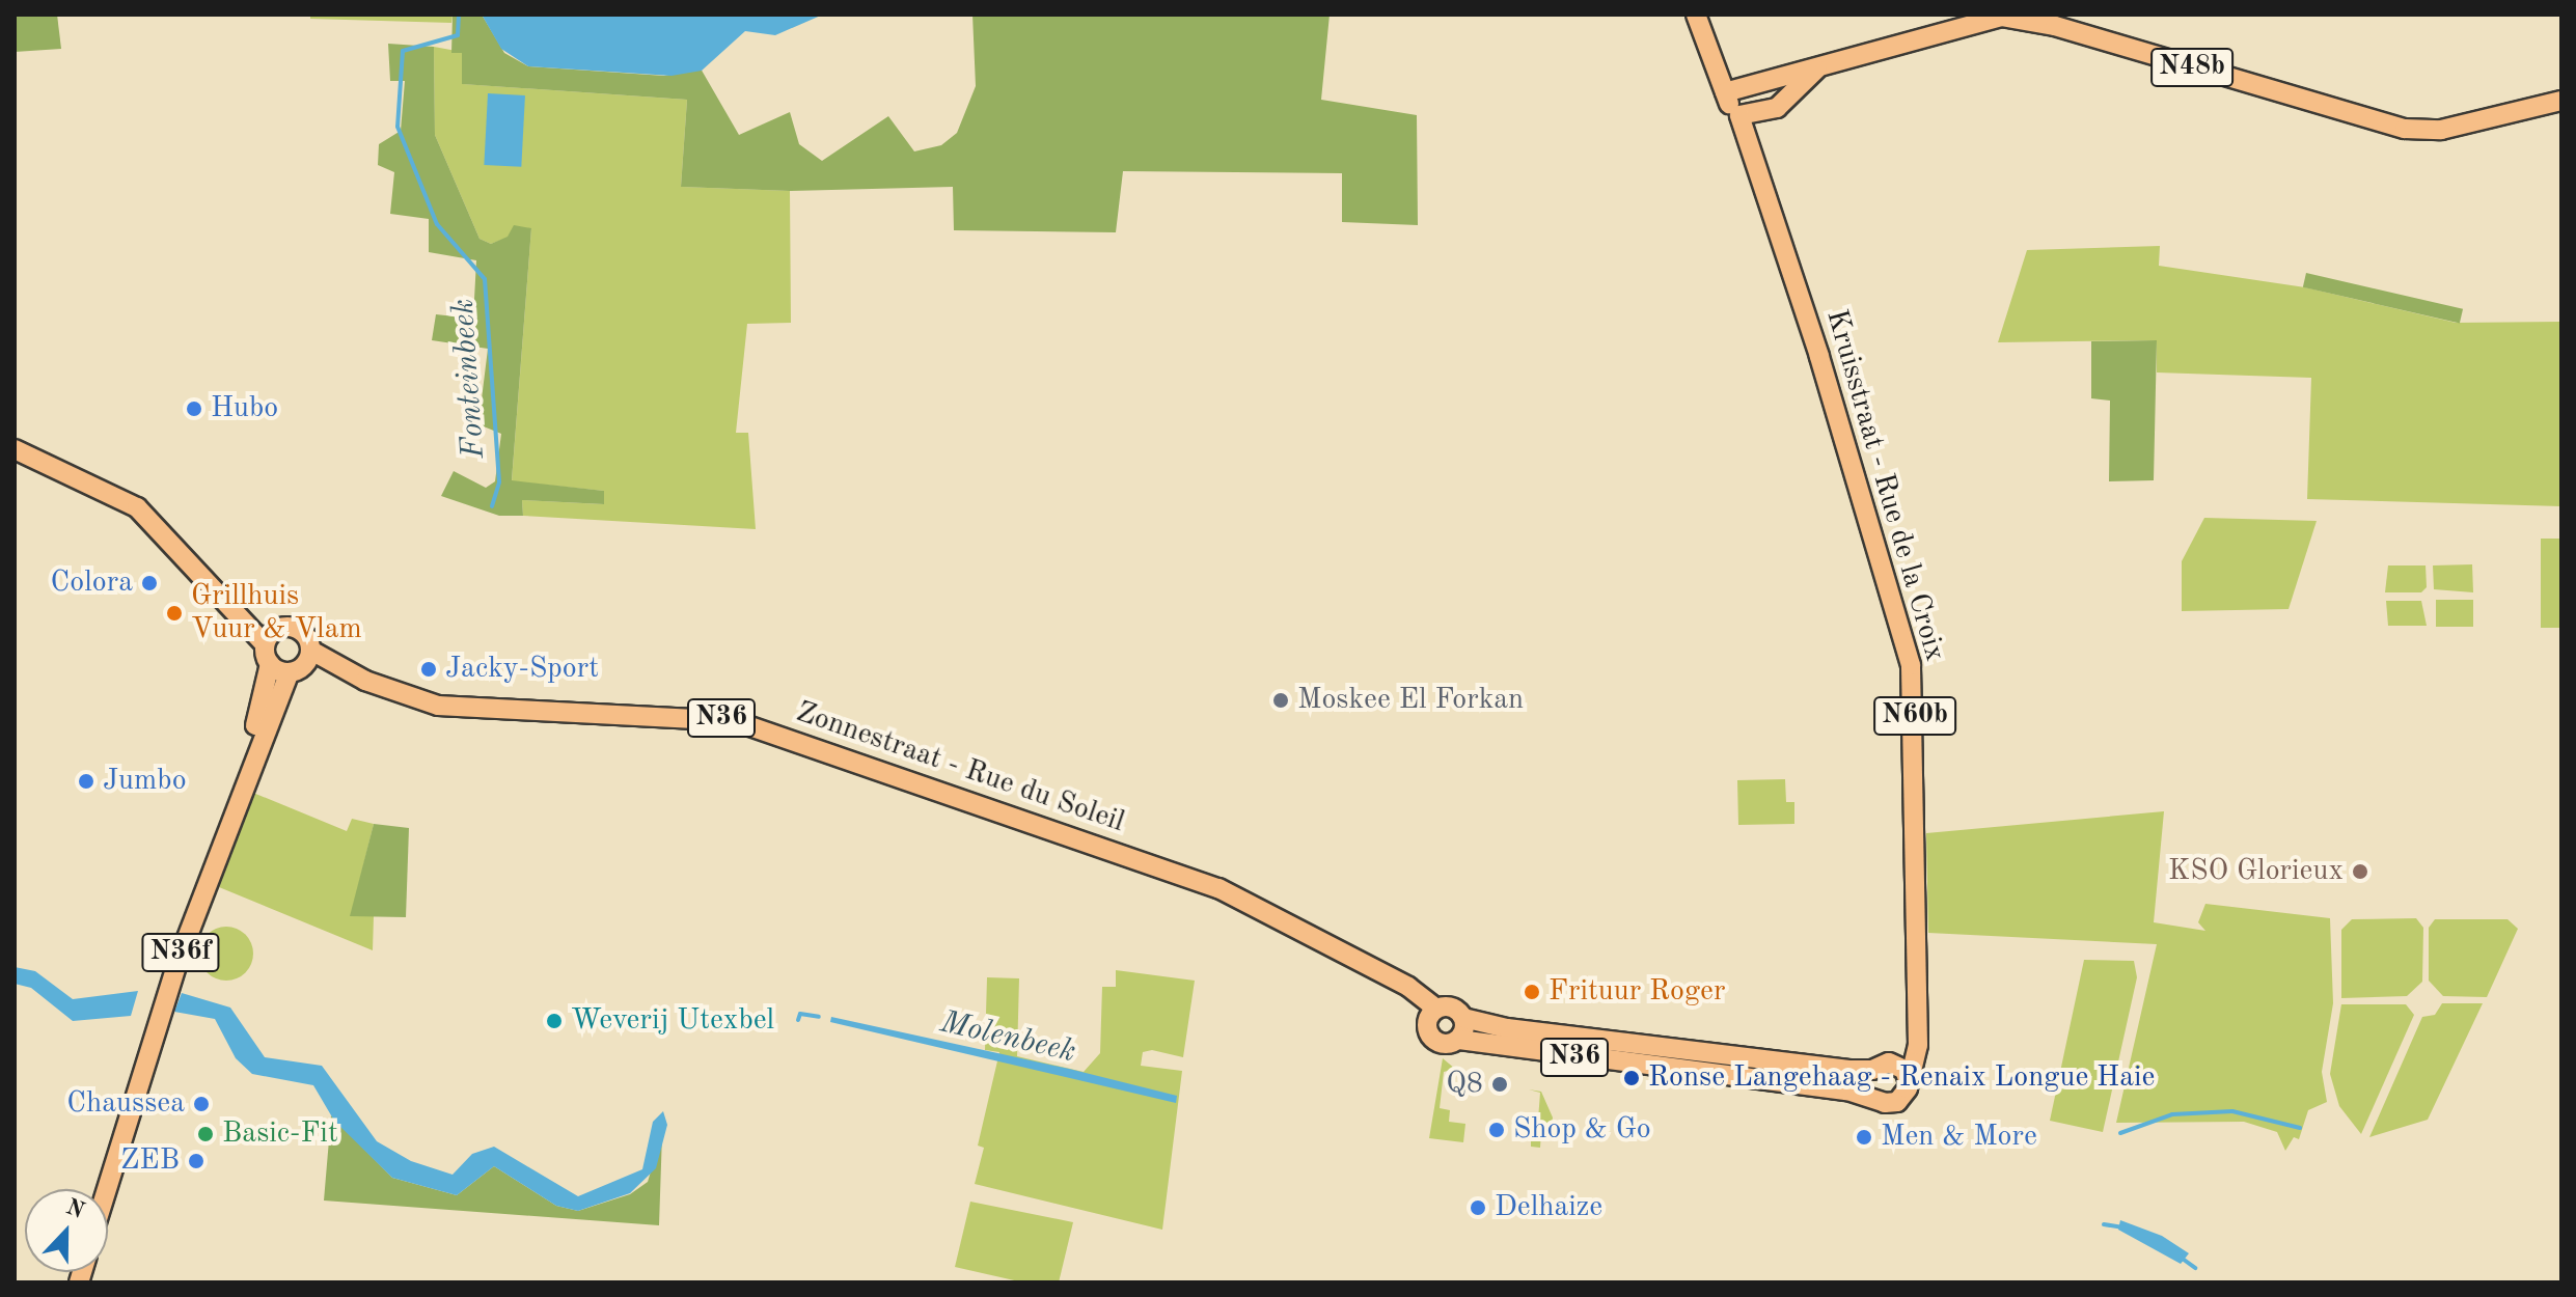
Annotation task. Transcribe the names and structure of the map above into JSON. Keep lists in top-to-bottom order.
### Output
{
  "streets": {
    "main road": [
      "N48b",
      "Kruisstraat - Rue de la Croix",
      "N60b",
      "N36",
      "Zonnestraat - Rue du Soleil",
      "N36f"
    ]
  },
  "crossings": [
    ["N48b", "Kruisstraat - Rue de la Croix"],
    ["N48b", "N60b"],
    ["Kruisstraat - Rue de la Croix", "N60b"],
    ["Kruisstraat - Rue de la Croix", "N36"],
    ["N36", "Zonnestraat - Rue du Soleil"],
    ["N36", "N36f"],
    ["Zonnestraat - Rue du Soleil", "N36f"]
  ],
  "water": ["Fonteinbeek", "Molenbeek"],
  "places": [
    "Hubo",
    "Colora",
    "Grillhuis Vuur & Vlam",
    "Jacky-Sport",
    "Moskee El Forkan",
    "Jumbo",
    "KSO Glorieux",
    "Frituur Roger",
    "Weverij Utexbel",
    "Ronse Langehaag - Renaix Longue Haie",
    "Q8",
    "Chaussea",
    "Shop & Go",
    "Basic-Fit",
    "Men & More",
    "ZEB",
    "Delhaize"
  ],
  "north": "top"
}
